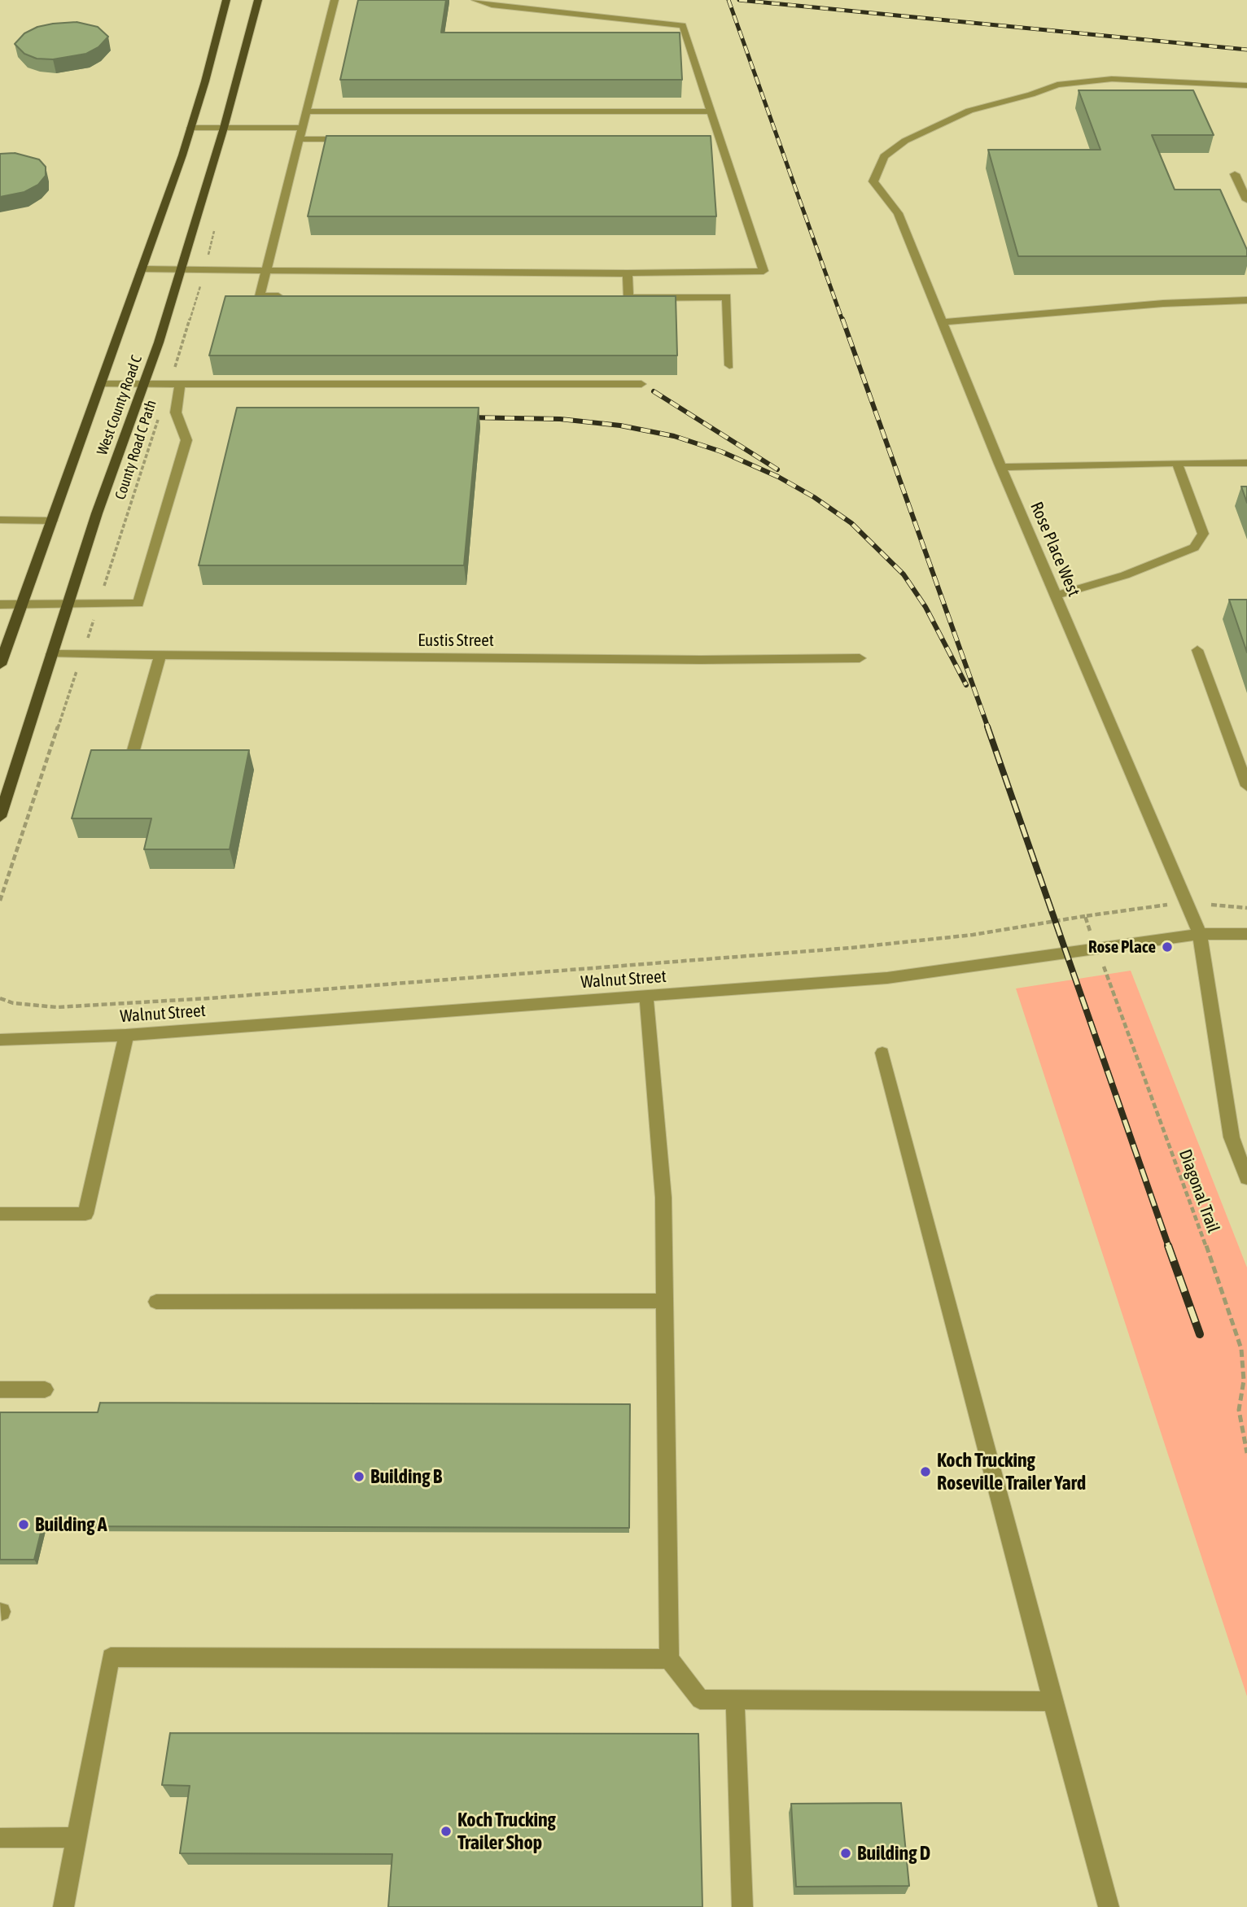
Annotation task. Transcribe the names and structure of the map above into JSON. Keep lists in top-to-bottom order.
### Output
{
  "streets": {
    "main road": ["West County Road C"],
    "street": ["Rose Place West", "Eustis Street", "Walnut Street"],
    "path": ["County Road C Path", "Diagonal Trail"]
  },
  "crossings": [
    ["West County Road C", "Eustis Street"],
    ["County Road C Path", "Eustis Street"],
    ["Rose Place West", "Walnut Street"],
    ["Walnut Street", "Diagonal Trail"]
  ],
  "places": [
    "Rose Place",
    "Koch Trucking Roseville Trailer Yard",
    "Building B",
    "Building A",
    "Koch Trucking Trailer Shop",
    "Building D"
  ]
}
